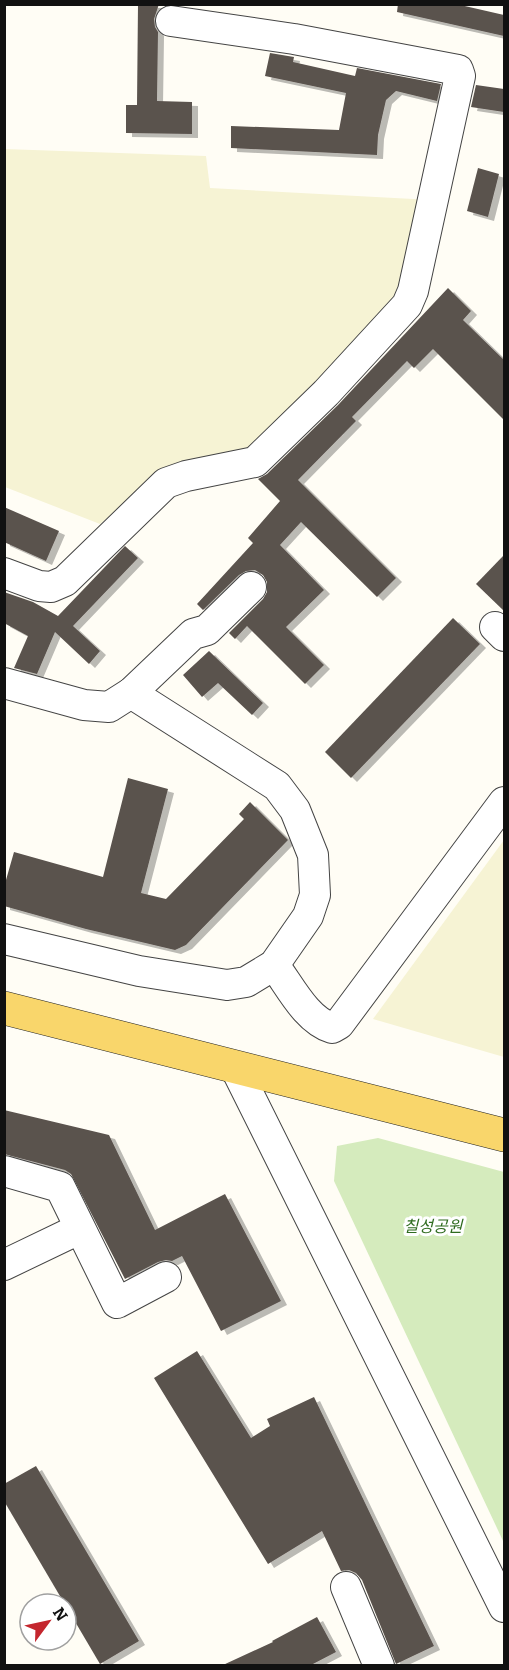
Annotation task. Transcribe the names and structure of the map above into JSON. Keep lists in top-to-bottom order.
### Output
{
  "parks": ["칠성공원"],
  "north": "top right"
}
